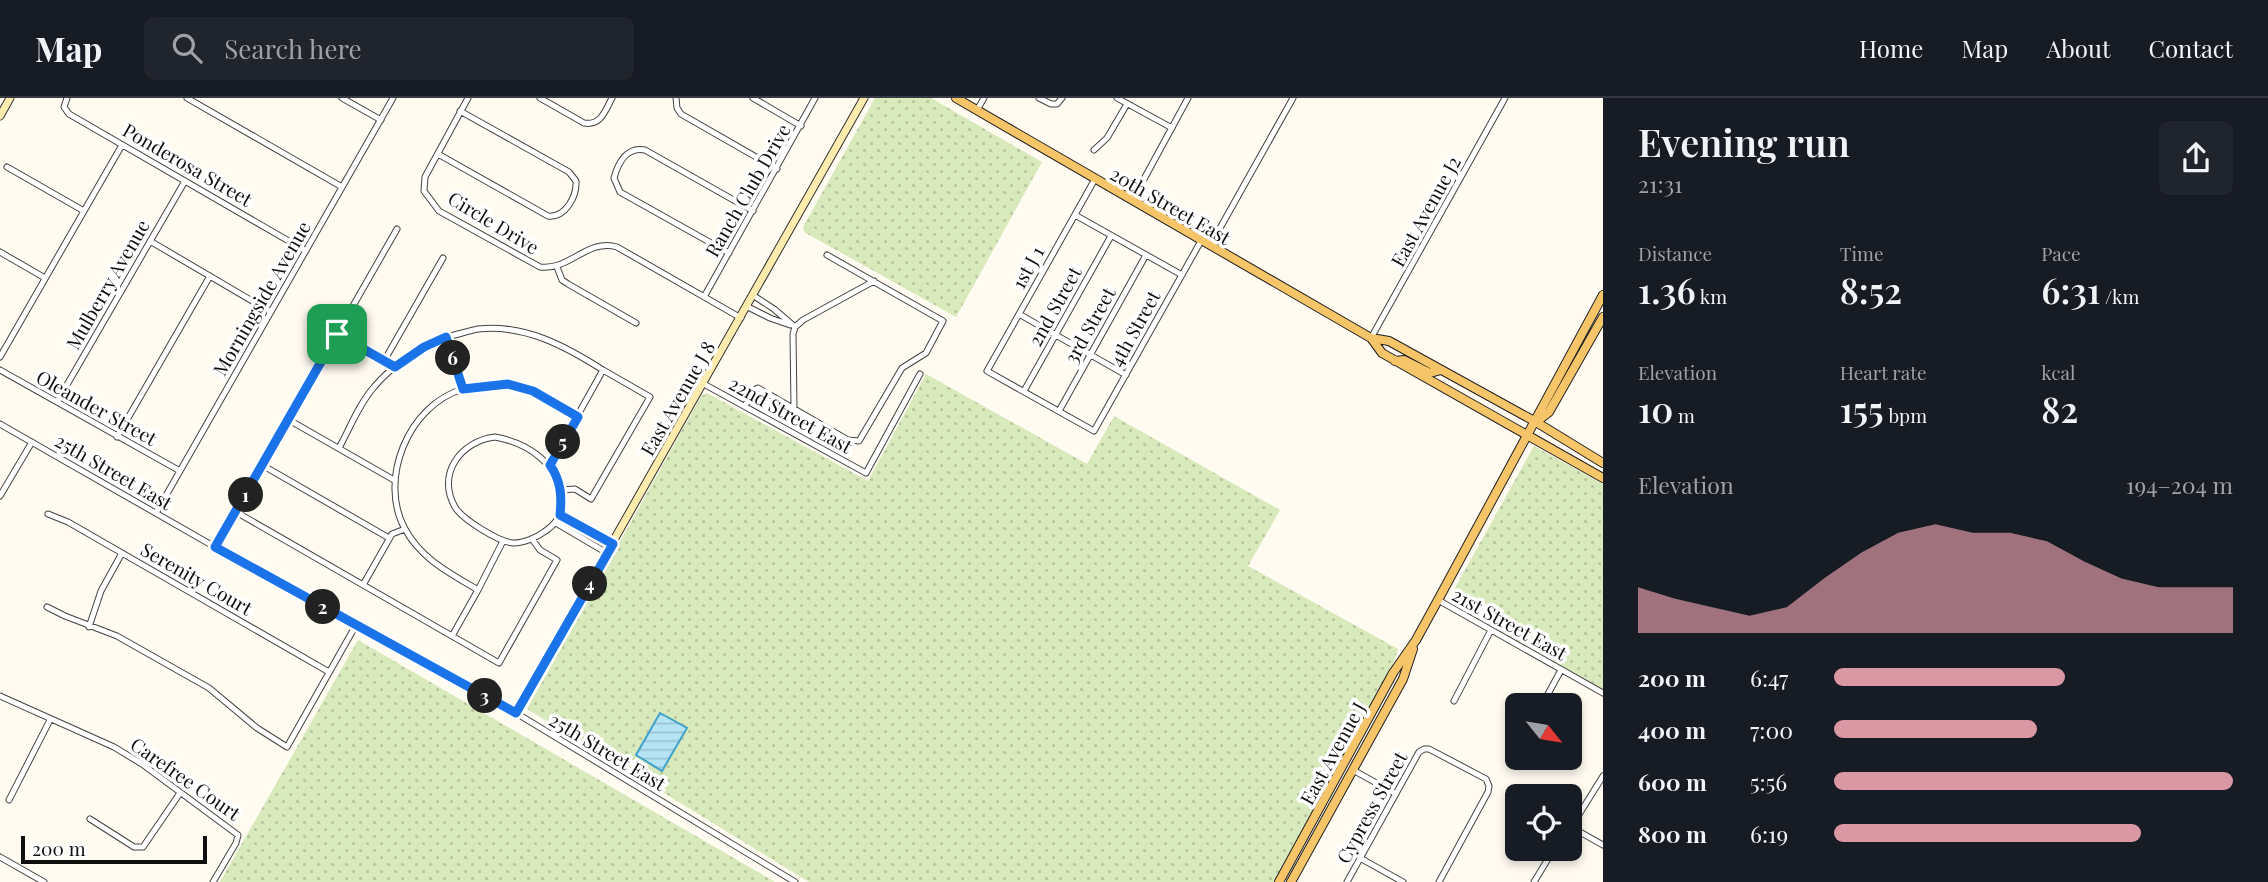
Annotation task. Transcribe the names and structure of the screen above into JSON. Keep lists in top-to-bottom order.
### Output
{
  "streets": {
    "main road": ["20th Street East", "East Avenue J"],
    "street": [
      "Ponderosa Street",
      "Ranch Club Drive",
      "East Avenue J2",
      "Circle Drive",
      "1st J 1",
      "Mulberry Avenue",
      "Morningside Avenue",
      "2nd Street",
      "3rd Street",
      "4th Street",
      "East Avenue J 8",
      "Oleander Street",
      "22nd Street East",
      "25th Street East",
      "Serenity Court",
      "21st Street East",
      "Carefree Court",
      "Cypress Street"
    ]
  },
  "crossings": [
    ["Ponderosa Street", "Mulberry Avenue"],
    ["Ponderosa Street", "Morningside Avenue"],
    ["Ranch Club Drive", "Circle Drive"],
    ["20th Street East", "East Avenue J2"],
    ["20th Street East", "1st J 1"],
    ["20th Street East", "4th Street"],
    ["20th Street East", "East Avenue J"],
    ["Circle Drive", "East Avenue J 8"],
    ["1st J 1", "2nd Street"],
    ["Mulberry Avenue", "Oleander Street"],
    ["Morningside Avenue", "Oleander Street"],
    ["Morningside Avenue", "25th Street East"],
    ["3rd Street", "4th Street"],
    ["East Avenue J 8", "22nd Street East"],
    ["East Avenue J 8", "25th Street East"],
    ["21st Street East", "East Avenue J"]
  ],
  "scale_bar": "200 m",
  "north": "bottom right",
  "page": {
    "header": "Map",
    "search": "Search here",
    "nav": [
      "Home",
      "Map",
      "About",
      "Contact"
    ],
    "heading": ["Evening run", "21:31"],
    "stats": [
      ["Distance", "1.36 km"],
      ["Time", "8:52"],
      ["Pace", "6:31 /km"],
      ["Elevation", "10 m"],
      ["Heart rate", "155 bpm"],
      ["kcal", "82"]
    ],
    "pins": [
      "6",
      "5",
      "1",
      "4",
      "2",
      "3"
    ],
    "chart": ["Elevation", "194–204 m"],
    "list": [
      {
        "name": "200 m",
        "note": "6:47"
      },
      {
        "name": "400 m",
        "note": "7:00"
      },
      {
        "name": "600 m",
        "note": "5:56"
      },
      {
        "name": "800 m",
        "note": "6:19"
      }
    ],
    "scale": "200 m"
  }
}
